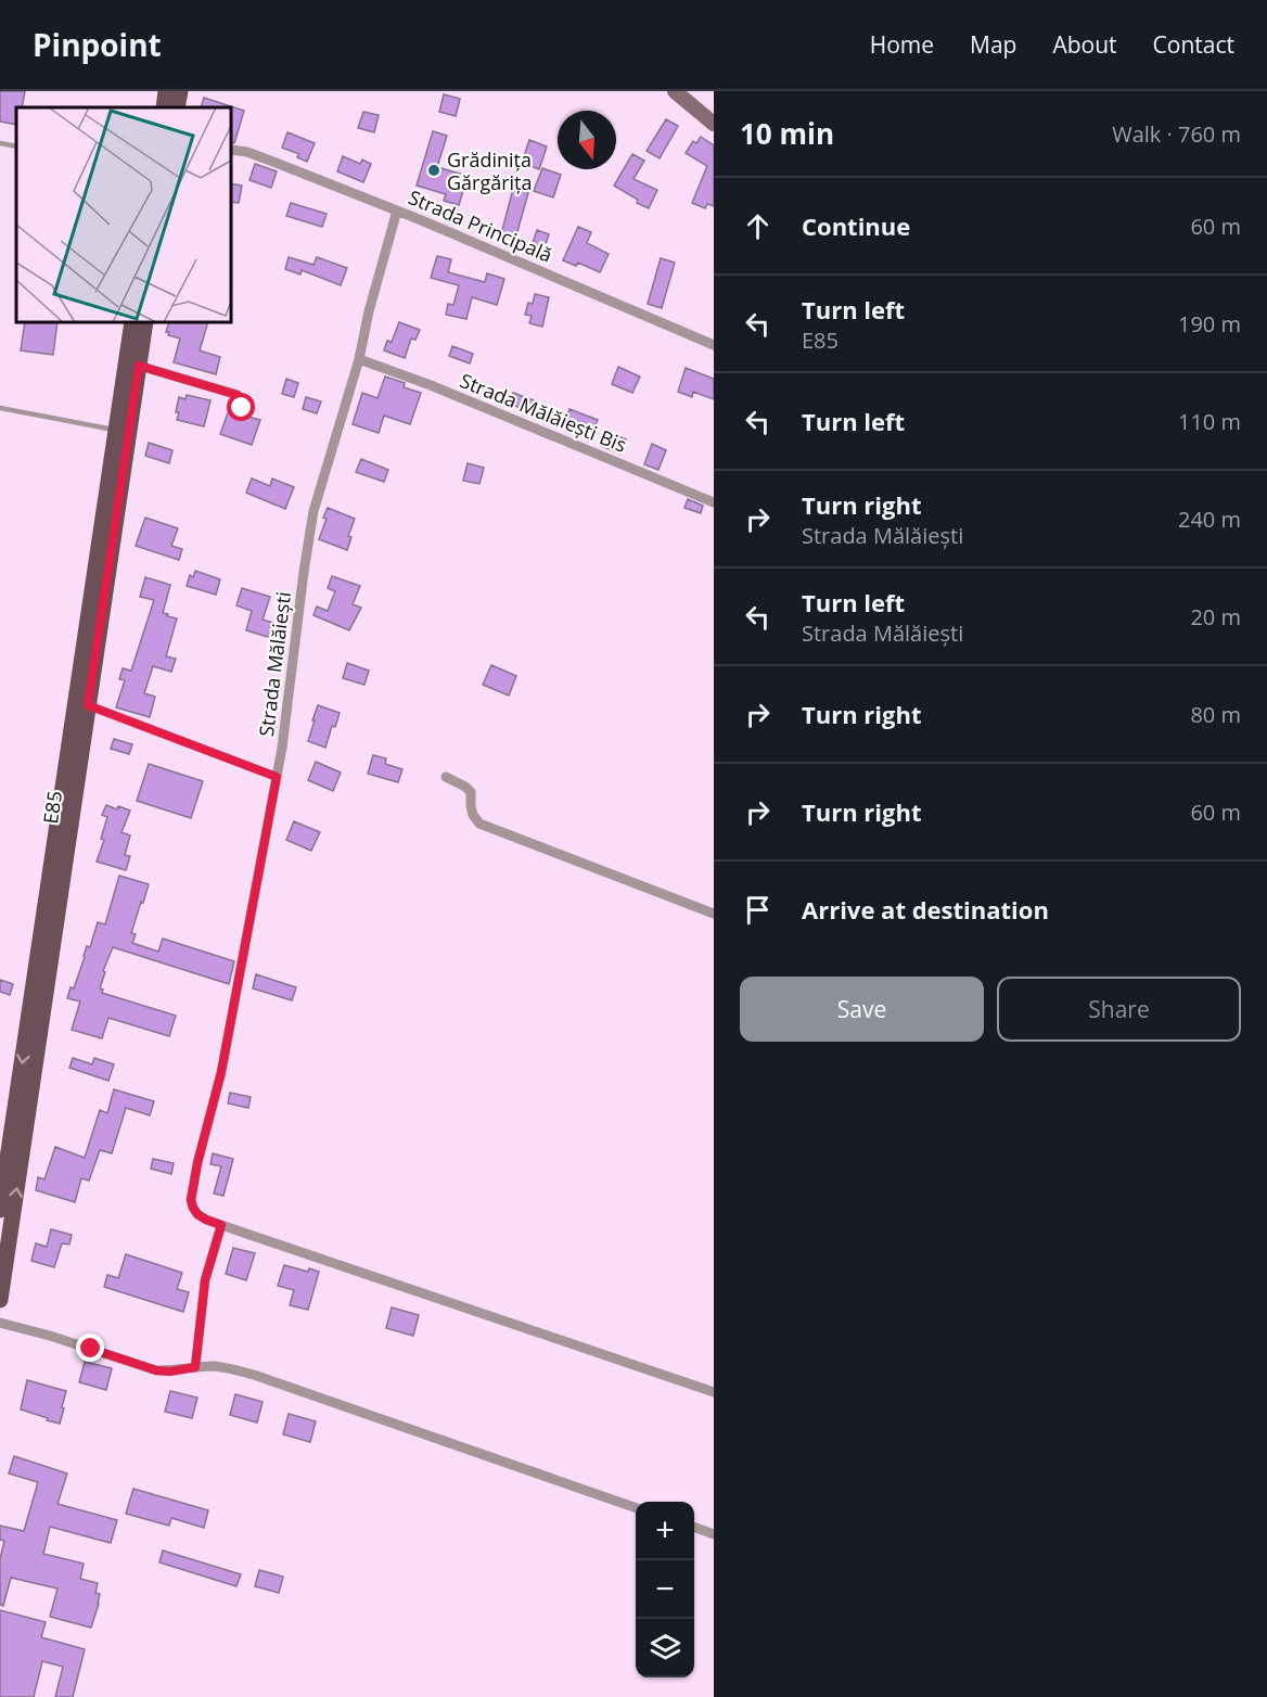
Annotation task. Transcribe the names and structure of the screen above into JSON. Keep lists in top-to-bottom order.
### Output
{
  "streets": {
    "main road": ["E85"],
    "street": ["Strada Principală", "Strada Mălăiești Bis", "Strada Mălăiești"]
  },
  "crossings": [
    ["Strada Principală", "Strada Mălăiești"],
    ["Strada Mălăiești Bis", "Strada Mălăiești"]
  ],
  "places": ["Grădinița Gărgărița"],
  "north": "bottom",
  "page": {
    "header": "Pinpoint",
    "nav": [
      "Home",
      "Map",
      "About",
      "Contact"
    ],
    "heading": ["10 min", "Walk · 760 m"],
    "list": [
      ["Continue", "60 m"],
      ["Turn left", "E85", "190 m"],
      ["Turn left", "110 m"],
      ["Turn right", "Strada Mălăiești", "240 m"],
      ["Turn left", "Strada Mălăiești", "20 m"],
      ["Turn right", "80 m"],
      ["Turn right", "60 m"],
      "Arrive at destination"
    ],
    "buttons": ["Save", "Share"],
    "map_buttons": ["+", "−"]
  }
}
